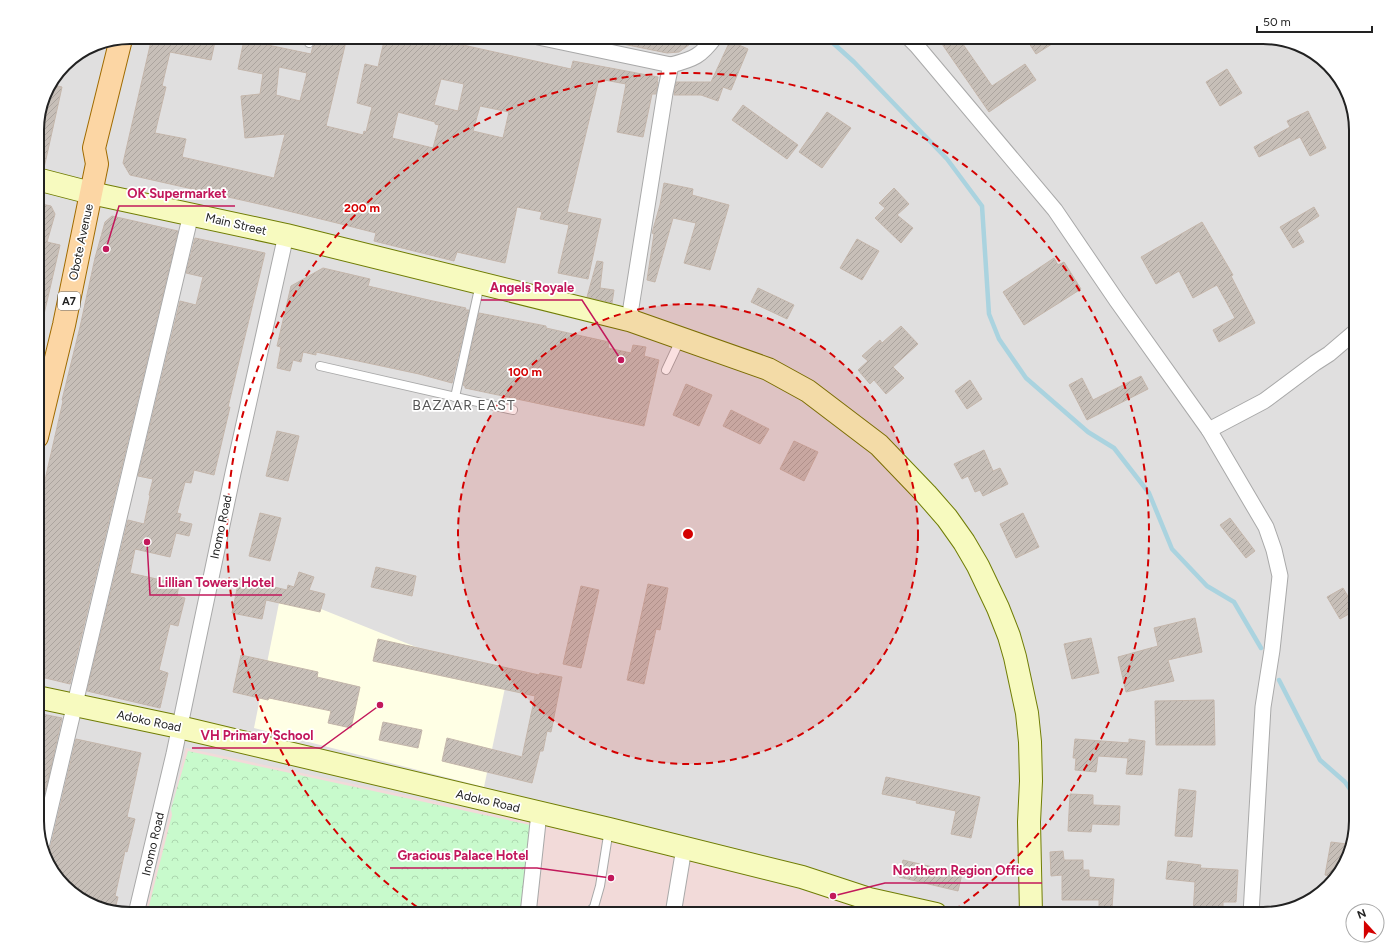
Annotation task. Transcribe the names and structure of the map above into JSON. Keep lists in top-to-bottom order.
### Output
{
  "streets": {
    "main road": ["Obote Avenue", "A7"],
    "street": ["Main Street", "Inomo Road", "Adoko Road"]
  },
  "crossings": [
    ["Main Street", "Obote Avenue"],
    ["Main Street", "Inomo Road"],
    ["Inomo Road", "Adoko Road"]
  ],
  "districts": ["BAZAAR EAST"],
  "places": [
    "OK Supermarket",
    "Angels Royale",
    "Lillian Towers Hotel",
    "VH Primary School",
    "Gracious Palace Hotel",
    "Northern Region Office"
  ],
  "scale_bar": "50 m",
  "north": "top",
  "rings": ["200 m", "100 m"]
}
